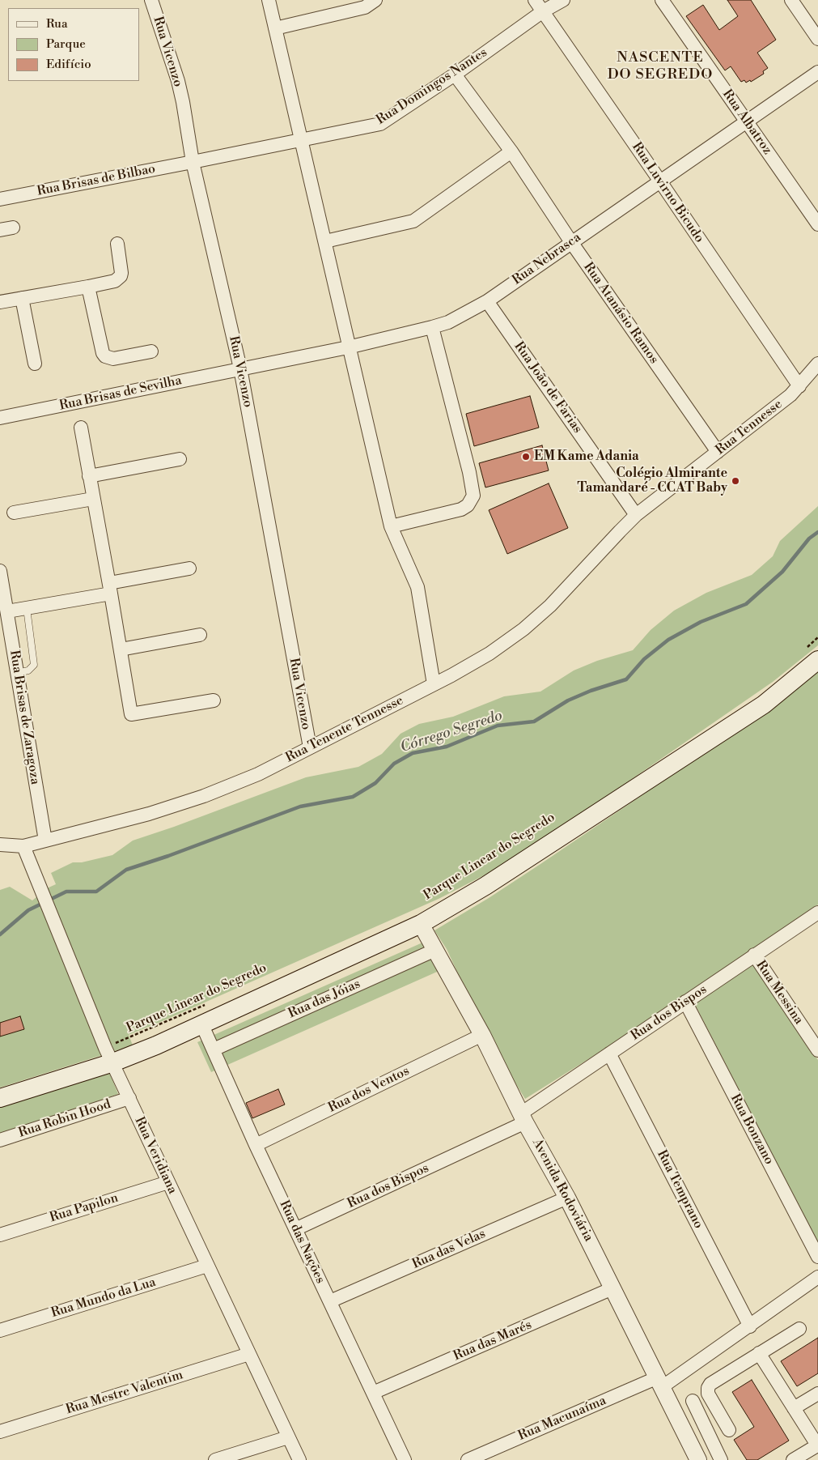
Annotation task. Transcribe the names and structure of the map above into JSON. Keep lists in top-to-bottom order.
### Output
{
  "streets": {
    "street": [
      "Rua Vicenzo",
      "Rua Domingos Nantes",
      "Rua Albatroz",
      "Rua Brisas de Bilbao",
      "Rua Luvirno Bicudo",
      "Rua Nebrasca",
      "Rua Atanásio Ramos",
      "Rua João de Farias",
      "Rua Brisas de Sevilha",
      "Rua Tennesse",
      "Rua Brisas de Zaragoza",
      "Rua Tenente Tennesse",
      "Rua Messina",
      "Rua das Jóias",
      "Rua dos Bispos",
      "Rua dos Ventos",
      "Rua Robin Hood",
      "Rua Bonzano",
      "Rua Veridiana",
      "Rua Temprano",
      "Avenida Rodoviária",
      "Rua Papilon",
      "Rua das Nações",
      "Rua das Velas",
      "Rua Mundo da Lua",
      "Rua das Marés",
      "Rua Mestre Valentim",
      "Rua Macunaíma"
    ],
    "path": ["Parque Linear do Segredo"]
  },
  "crossings": [
    ["Rua Vicenzo", "Rua Domingos Nantes"],
    ["Rua Vicenzo", "Rua Brisas de Bilbao"],
    ["Rua Vicenzo", "Rua Nebrasca"],
    ["Rua Vicenzo", "Rua Brisas de Sevilha"],
    ["Rua Vicenzo", "Rua Tenente Tennesse"],
    ["Rua Domingos Nantes", "Rua Brisas de Bilbao"],
    ["Rua Domingos Nantes", "Rua Luvirno Bicudo"],
    ["Rua Domingos Nantes", "Rua Atanásio Ramos"],
    ["Rua Albatroz", "Rua Nebrasca"],
    ["Rua Luvirno Bicudo", "Rua Nebrasca"],
    ["Rua Luvirno Bicudo", "Rua Tennesse"],
    ["Rua Nebrasca", "Rua Atanásio Ramos"],
    ["Rua Nebrasca", "Rua João de Farias"],
    ["Rua Nebrasca", "Rua Brisas de Sevilha"],
    ["Rua Atanásio Ramos", "Rua Tennesse"],
    ["Rua João de Farias", "Rua Tennesse"],
    ["Rua João de Farias", "Rua Tenente Tennesse"],
    ["Rua Tennesse", "Rua Tenente Tennesse"],
    ["Rua Brisas de Zaragoza", "Rua Tenente Tennesse"],
    ["Rua Tenente Tennesse", "Rua Veridiana"],
    ["Parque Linear do Segredo", "Rua Veridiana"],
    ["Rua Messina", "Rua dos Bispos"],
    ["Rua das Jóias", "Avenida Rodoviária"],
    ["Rua das Jóias", "Rua das Nações"],
    ["Rua dos Bispos", "Rua Bonzano"],
    ["Rua dos Bispos", "Rua Temprano"],
    ["Rua dos Bispos", "Avenida Rodoviária"],
    ["Rua dos Bispos", "Rua das Nações"],
    ["Rua dos Ventos", "Avenida Rodoviária"],
    ["Rua dos Ventos", "Rua das Nações"],
    ["Rua Robin Hood", "Rua Veridiana"],
    ["Rua Veridiana", "Rua Papilon"],
    ["Rua Veridiana", "Rua Mundo da Lua"],
    ["Rua Veridiana", "Rua Mestre Valentim"],
    ["Rua Temprano", "Rua Macunaíma"],
    ["Avenida Rodoviária", "Rua das Velas"],
    ["Avenida Rodoviária", "Rua das Marés"],
    ["Avenida Rodoviária", "Rua Macunaíma"],
    ["Rua das Nações", "Rua das Velas"],
    ["Rua das Nações", "Rua das Marés"]
  ],
  "districts": ["NASCENTE DO SEGREDO"],
  "water": ["Córrego Segredo"],
  "places": ["EM Kame Adania", "Colégio Almirante Tamandaré - CCAT Baby"],
  "legend": ["Rua", "Parque", "Edifício"]
}
